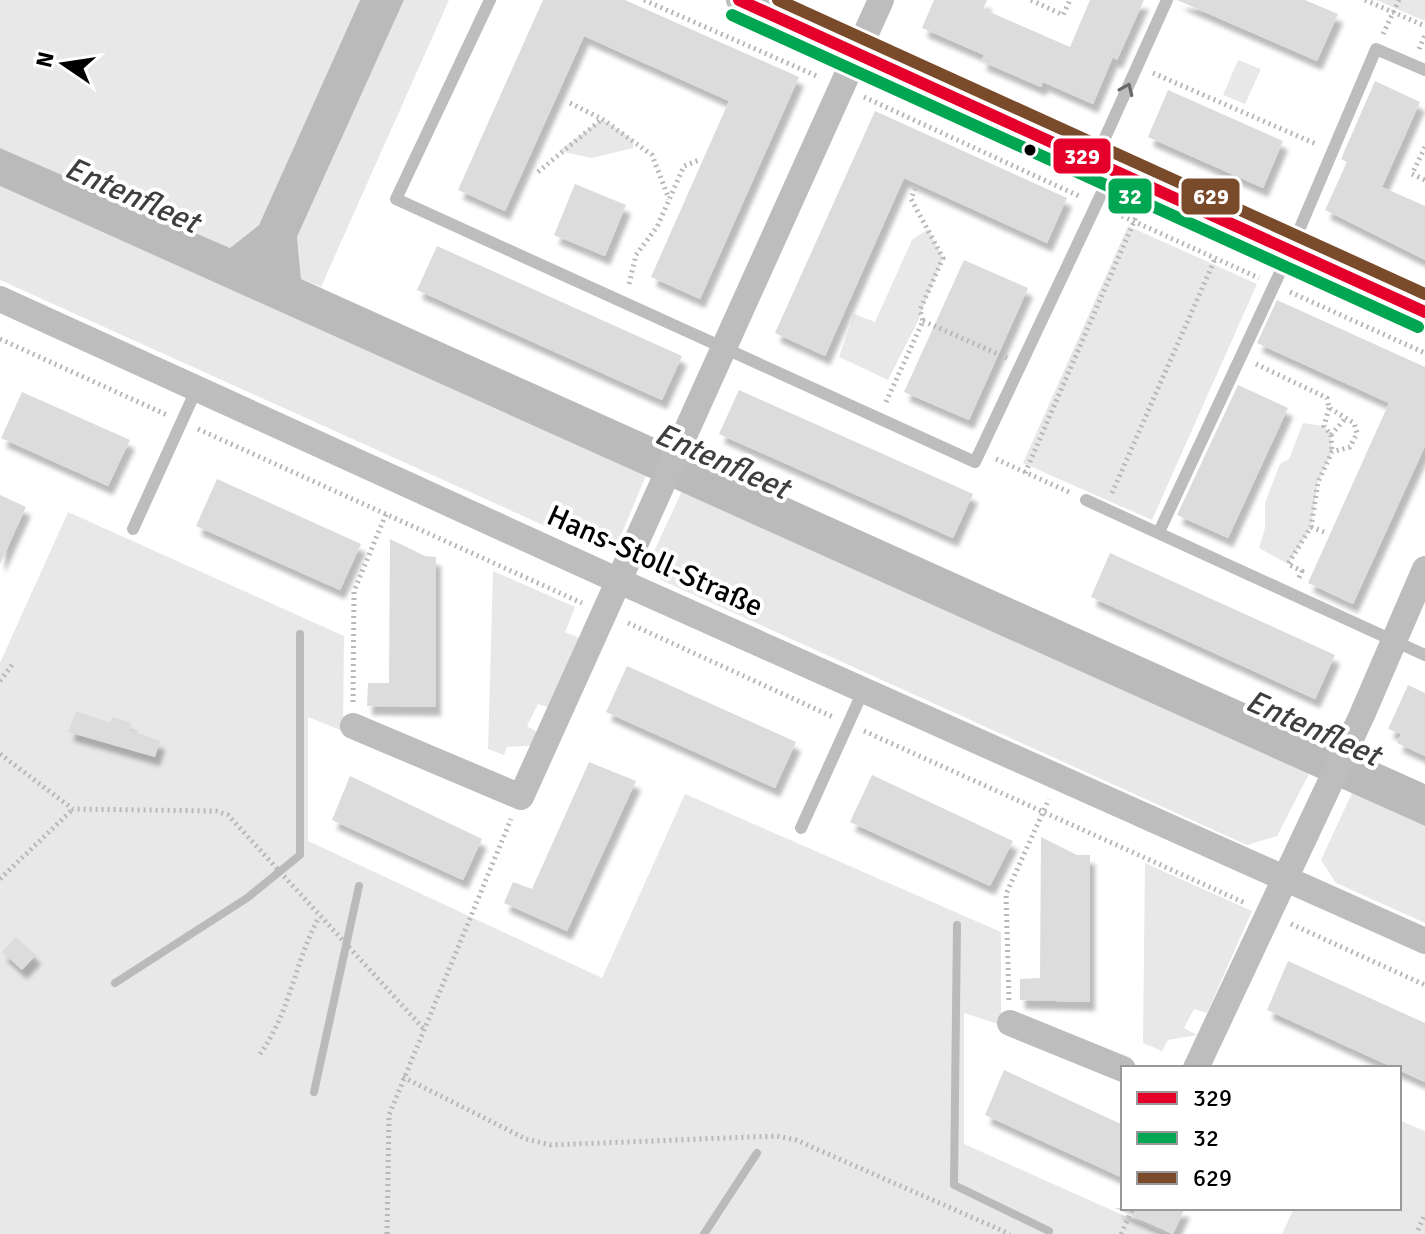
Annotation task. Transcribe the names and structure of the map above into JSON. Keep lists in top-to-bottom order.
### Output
{
  "streets": {
    "street": ["Hans-Stoll-Straße"]
  },
  "water": ["Entenfleet"],
  "lines": ["transit line 329", "transit line 629", "transit line 32"],
  "legend": ["329", "32", "629"],
  "north": "left"
}
